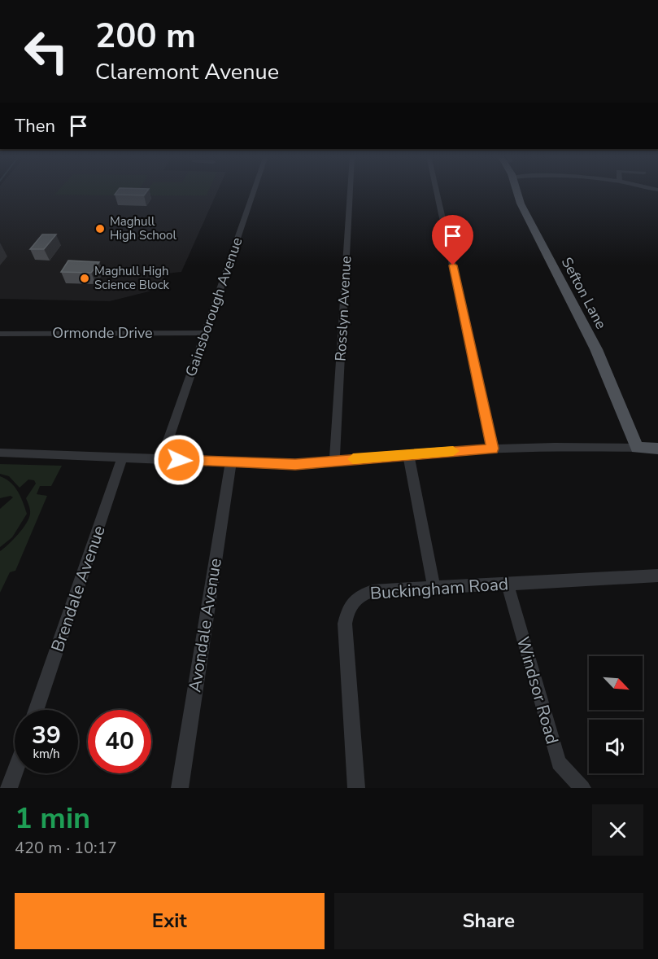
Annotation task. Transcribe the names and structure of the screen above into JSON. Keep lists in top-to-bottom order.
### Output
{
  "streets": {
    "main road": ["Sefton Lane"],
    "street": [
      "Gainsborough Avenue",
      "Rosslyn Avenue",
      "Ormonde Drive",
      "Brendale Avenue",
      "Buckingham Road",
      "Avondale Avenue",
      "Windsor Road"
    ]
  },
  "crossings": [
    ["Gainsborough Avenue", "Ormonde Drive"],
    ["Buckingham Road", "Windsor Road"]
  ],
  "places": ["Maghull High School", "Maghull High Science Block"],
  "north": "bottom right",
  "page": {
    "turn": ["200 m", "Claremont Avenue"],
    "then": "Then",
    "speed": "39 km/h",
    "limit": "40",
    "heading": ["1 min", "420 m · 10:17"],
    "buttons": ["Exit", "Share"]
  }
}
